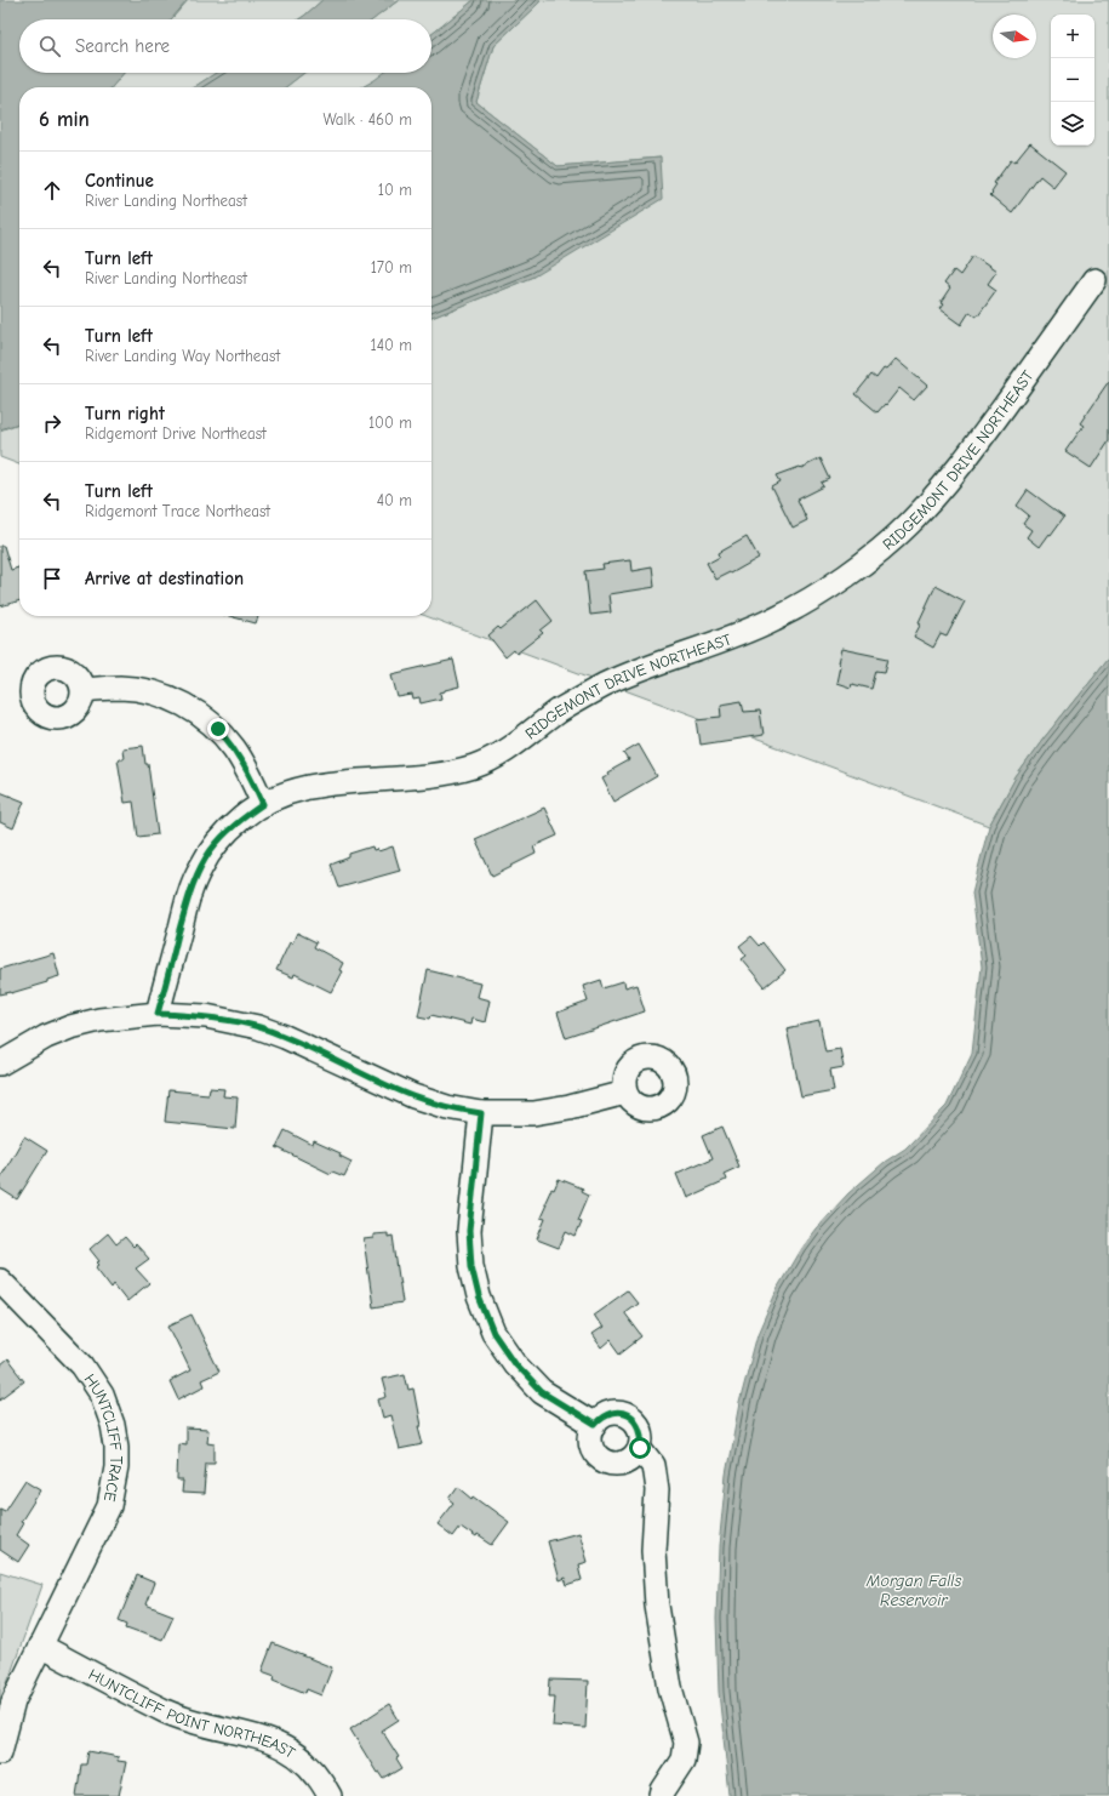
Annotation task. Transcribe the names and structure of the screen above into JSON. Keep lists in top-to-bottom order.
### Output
{
  "streets": {
    "street": ["RIDGEMONT DRIVE NORTHEAST", "HUNTCLIFF TRACE", "HUNTCLIFF POINT NORTHEAST"]
  },
  "crossings": [
    ["HUNTCLIFF TRACE", "HUNTCLIFF POINT NORTHEAST"]
  ],
  "water": ["Morgan Falls Reservoir"],
  "north": "right",
  "page": {
    "map_buttons": ["+", "−"],
    "search": "Search here",
    "heading": ["6 min", "Walk · 460 m"],
    "list": [
      ["Continue", "River Landing Northeast", "10 m"],
      ["Turn left", "River Landing Northeast", "170 m"],
      ["Turn left", "River Landing Way Northeast", "140 m"],
      ["Turn right", "Ridgemont Drive Northeast", "100 m"],
      ["Turn left", "Ridgemont Trace Northeast", "40 m"],
      "Arrive at destination"
    ]
  }
}
